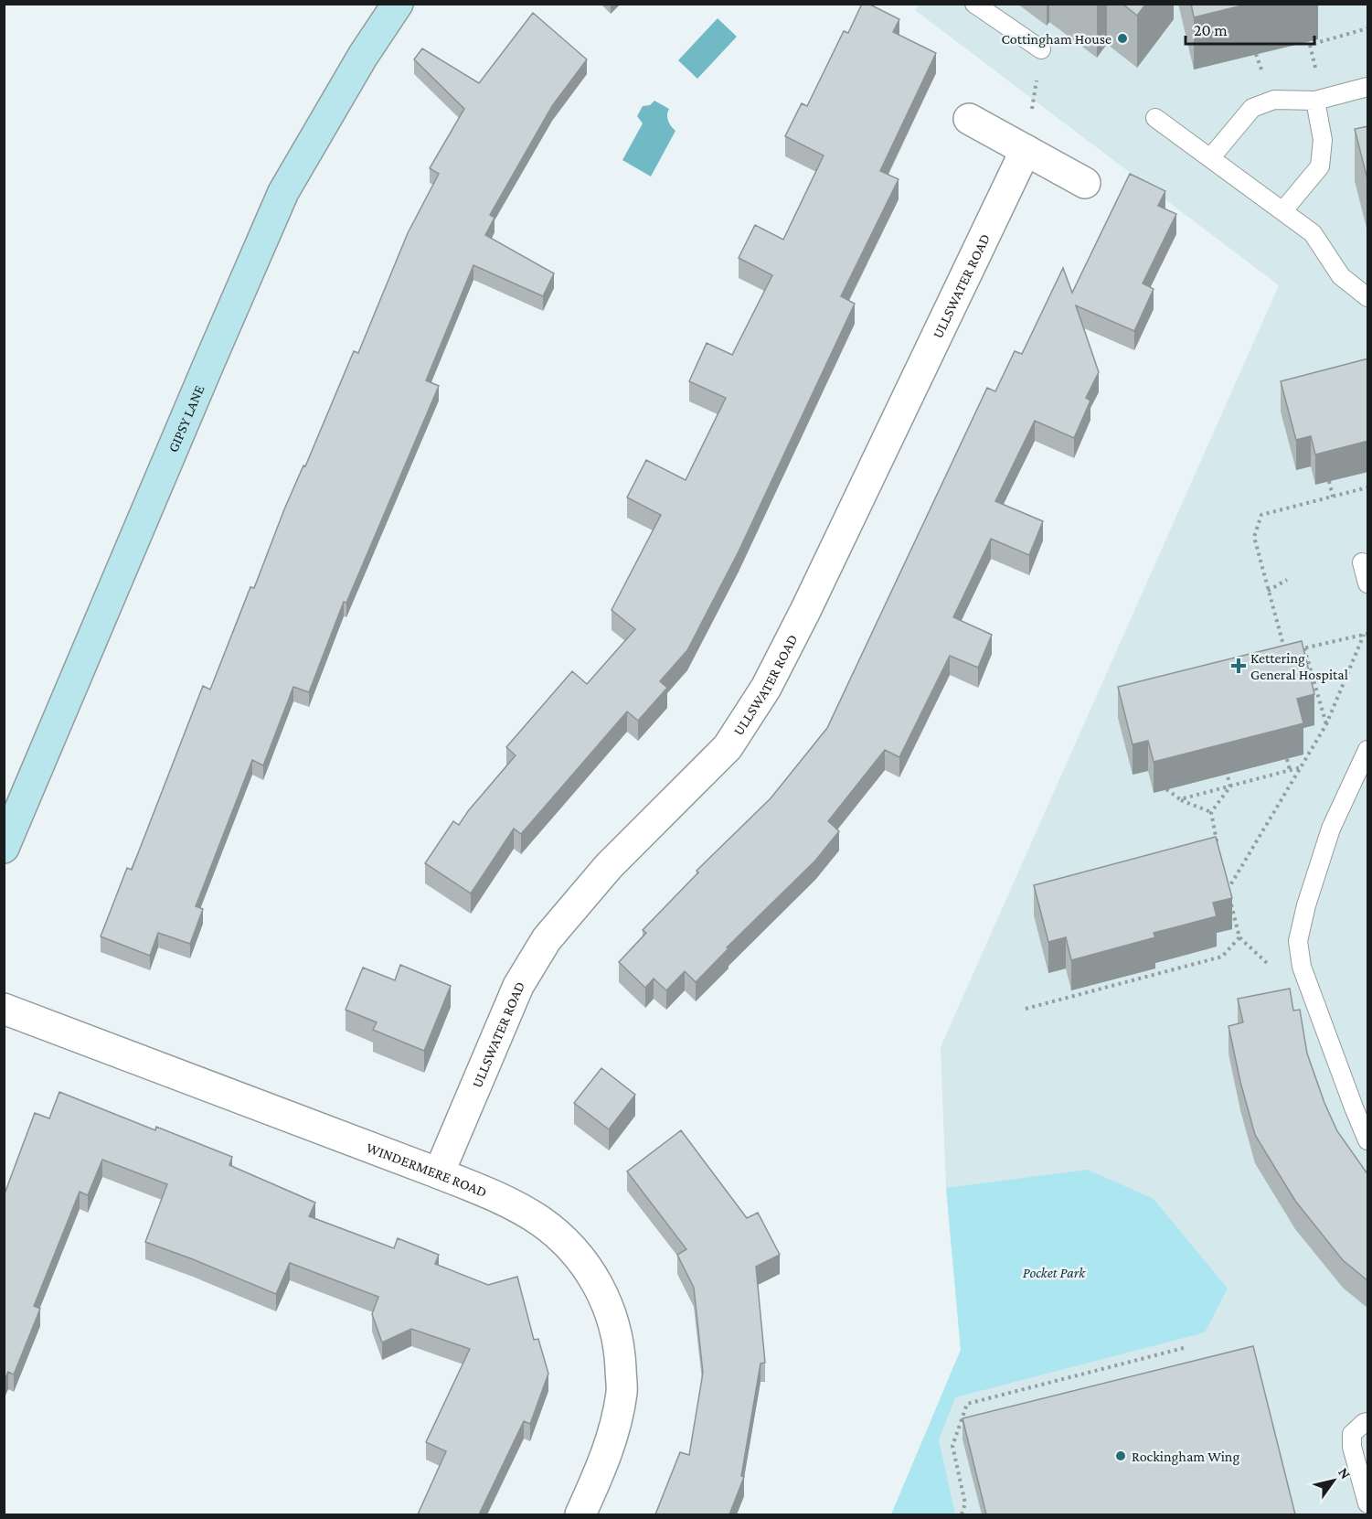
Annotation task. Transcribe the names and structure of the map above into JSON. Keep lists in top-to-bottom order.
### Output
{
  "streets": {
    "main road": ["GIPSY LANE"],
    "street": ["ULLSWATER ROAD", "WINDERMERE ROAD"]
  },
  "crossings": [
    ["ULLSWATER ROAD", "WINDERMERE ROAD"]
  ],
  "parks": ["Pocket Park"],
  "places": {
    "other": ["Cottingham House", "Rockingham Wing"],
    "health": ["Kettering General Hospital"]
  },
  "scale_bar": "20 m",
  "north": "top right"
}
